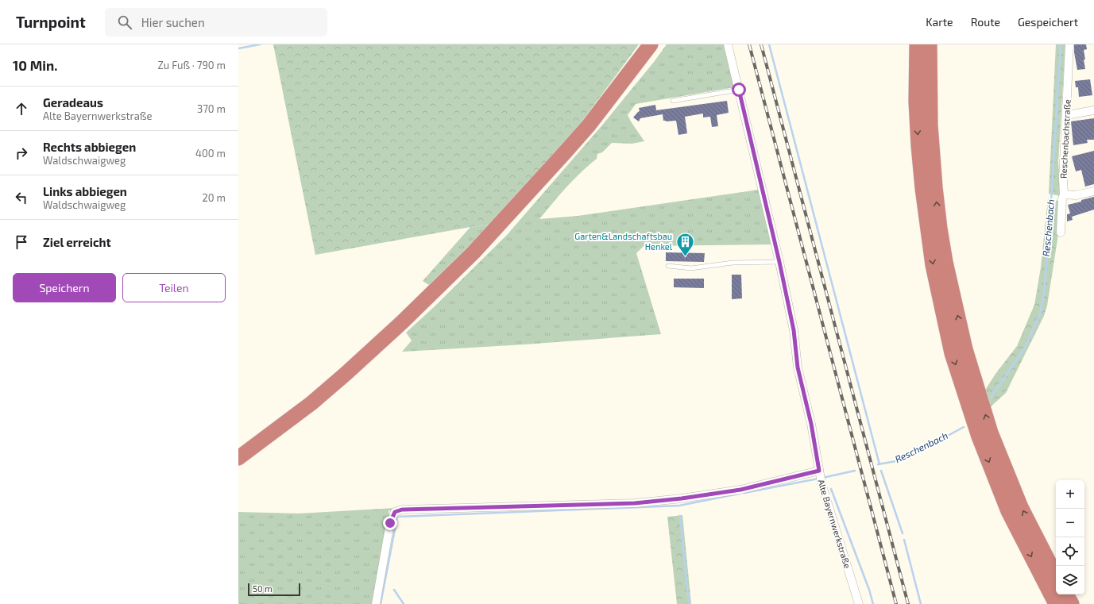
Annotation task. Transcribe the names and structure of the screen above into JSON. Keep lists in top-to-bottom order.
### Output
{
  "streets": {
    "street": ["Reschenbachstraße", "Alte Bayernwerkstraße"]
  },
  "water": ["Reschenbach"],
  "places": {
    "building": ["Garten&Landschaftsbau Henkel"]
  },
  "scale_bar": "50 m",
  "page": {
    "header": "Turnpoint",
    "search": "Hier suchen",
    "nav": ["Karte", "Route", "Gespeichert"],
    "heading": ["10 Min.", "Zu Fuß · 790 m"],
    "list": [
      ["Geradeaus", "Alte Bayernwerkstraße", "370 m"],
      ["Rechts abbiegen", "Waldschwaigweg", "400 m"],
      ["Links abbiegen", "Waldschwaigweg", "20 m"],
      "Ziel erreicht"
    ],
    "buttons": ["Speichern", "Teilen"],
    "map_buttons": ["+", "−"],
    "scale": "50 m"
  }
}
